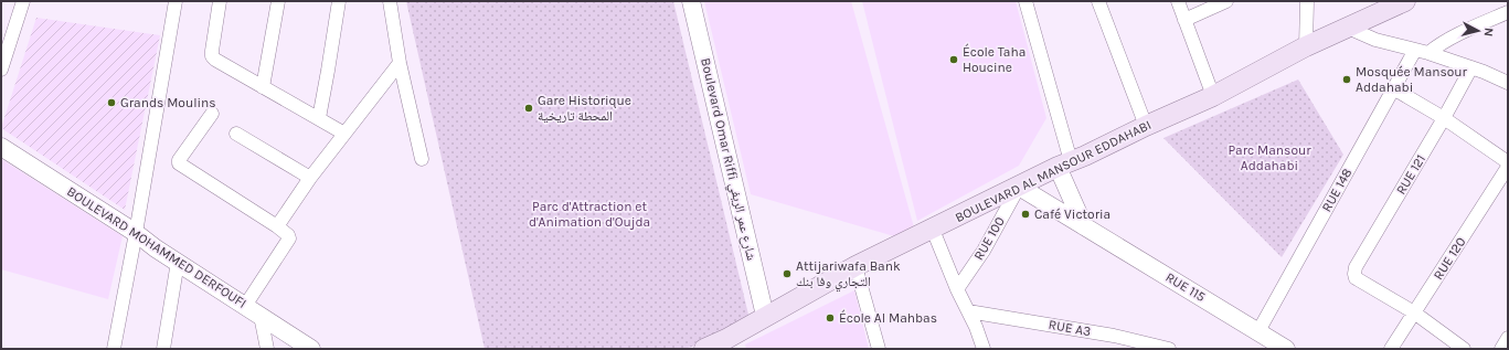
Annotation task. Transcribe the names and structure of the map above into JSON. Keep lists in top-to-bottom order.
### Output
{
  "streets": {
    "main road": ["BOULEVARD AL MANSOUR EDDAHABI"],
    "street": [
      "Boulevard Omar Riffi شارع عمر الريفي",
      "RUE 121",
      "RUE 148",
      "RUE 100",
      "BOULEVARD MOHAMMED DERFOUFI",
      "RUE 120",
      "RUE 115",
      "RUE A3"
    ]
  },
  "crossings": [
    ["Boulevard Omar Riffi شارع عمر الريفي", "BOULEVARD AL MANSOUR EDDAHABI"],
    ["BOULEVARD AL MANSOUR EDDAHABI", "RUE 100"],
    ["BOULEVARD AL MANSOUR EDDAHABI", "RUE 115"],
    ["RUE 121", "RUE 120"],
    ["RUE 148", "RUE 115"],
    ["RUE 100", "RUE 115"]
  ],
  "parks": ["Parc Mansour Addahabi", "Parc d'Attraction et d'Animation d'Oujda"],
  "places": [
    "École Taha Houcine",
    "Mosquée Mansour Addahabi",
    "Grands Moulins",
    "Gare Historique المحطة تاريخية",
    "Café Victoria",
    "Attijariwafa Bank التجاري وفا بنك",
    "École Al Mahbas"
  ],
  "north": "right"
}
